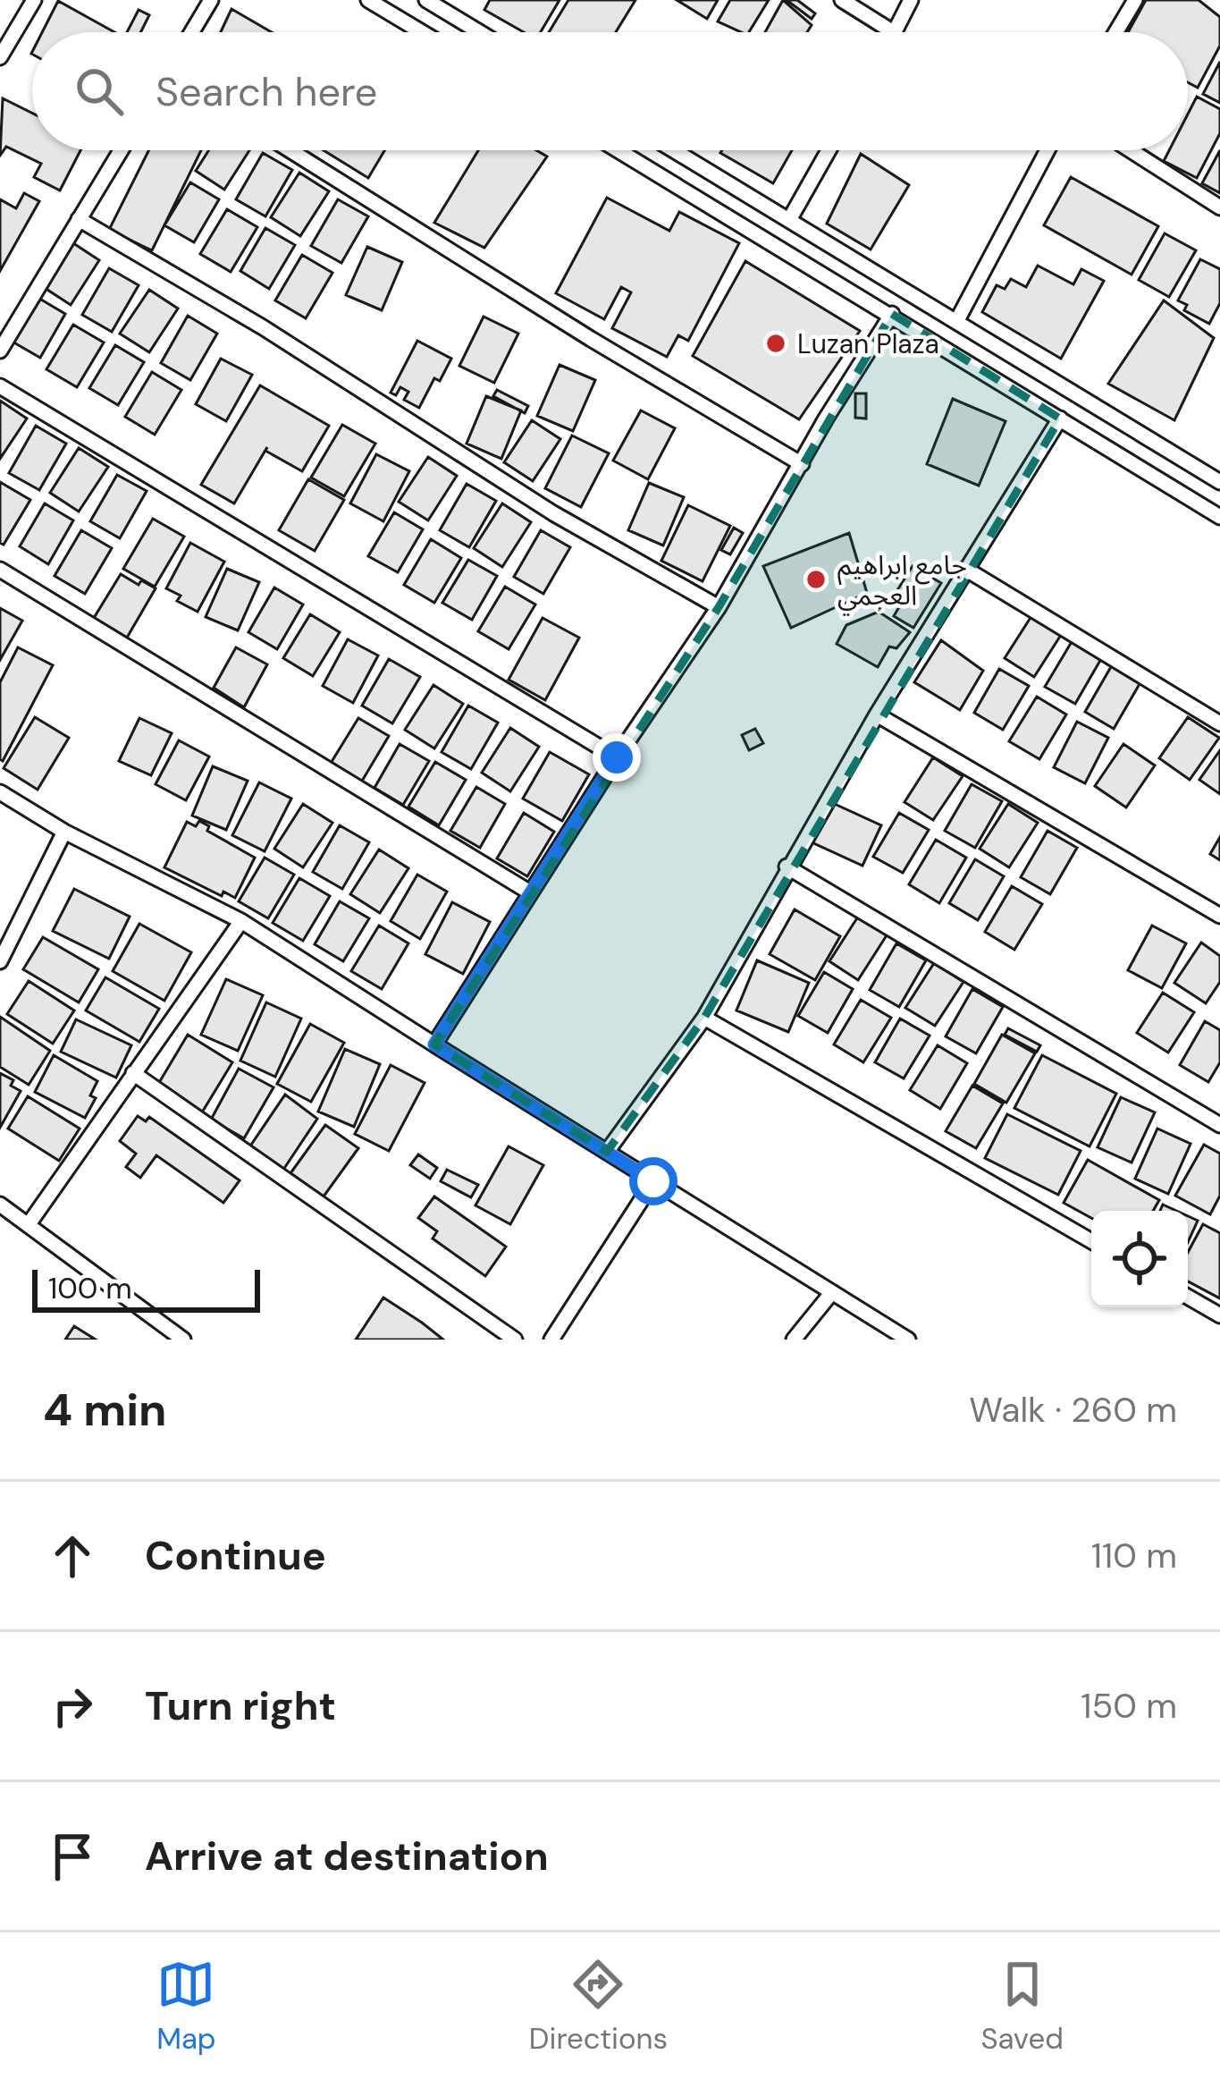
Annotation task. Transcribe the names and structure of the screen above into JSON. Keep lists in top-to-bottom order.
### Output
{
  "places": ["Luzan Plaza", "جامع ابراهيم العجمي"],
  "scale_bar": "100 m",
  "page": {
    "search": "Search here",
    "scale": "100 m",
    "heading": ["4 min", "Walk · 260 m"],
    "list": [
      ["Continue", "110 m"],
      ["Turn right", "150 m"],
      "Arrive at destination"
    ],
    "nav": ["Map", "Directions", "Saved"]
  }
}
